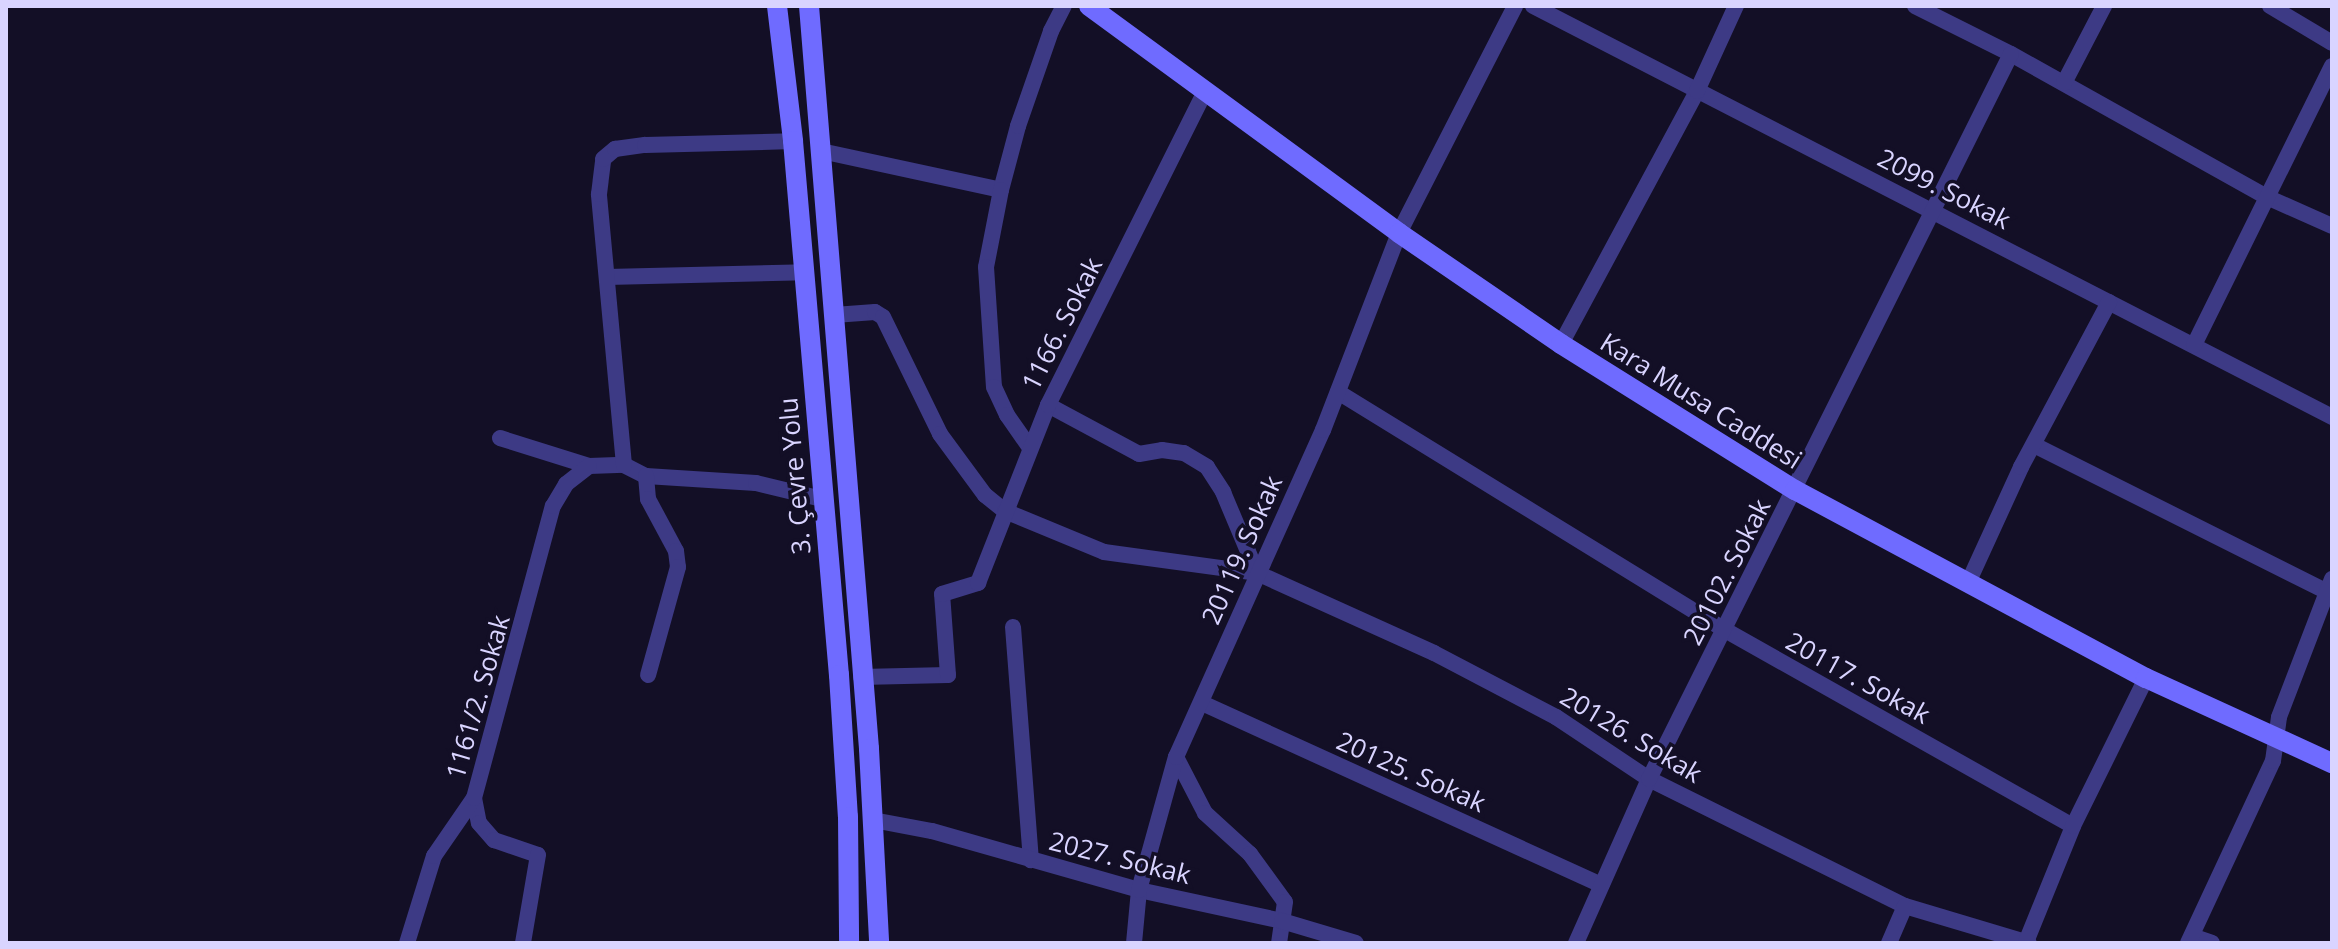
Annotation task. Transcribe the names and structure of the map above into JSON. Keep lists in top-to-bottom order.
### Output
{
  "streets": {
    "main road": ["Kara Musa Caddesi", "3. Çevre Yolu"],
    "street": [
      "2099. Sokak",
      "1166. Sokak",
      "20119. Sokak",
      "20102. Sokak",
      "20117. Sokak",
      "1161/2. Sokak",
      "20126. Sokak",
      "20125. Sokak",
      "2027. Sokak"
    ]
  },
  "crossings": [
    ["2099. Sokak", "20102. Sokak"],
    ["1166. Sokak", "Kara Musa Caddesi"],
    ["1166. Sokak", "3. Çevre Yolu"],
    ["1166. Sokak", "20126. Sokak"],
    ["Kara Musa Caddesi", "20119. Sokak"],
    ["Kara Musa Caddesi", "20102. Sokak"],
    ["3. Çevre Yolu", "2027. Sokak"],
    ["20119. Sokak", "20117. Sokak"],
    ["20119. Sokak", "20126. Sokak"],
    ["20119. Sokak", "20125. Sokak"],
    ["20119. Sokak", "2027. Sokak"],
    ["20102. Sokak", "20117. Sokak"],
    ["20102. Sokak", "20126. Sokak"],
    ["20102. Sokak", "20125. Sokak"]
  ]
}
